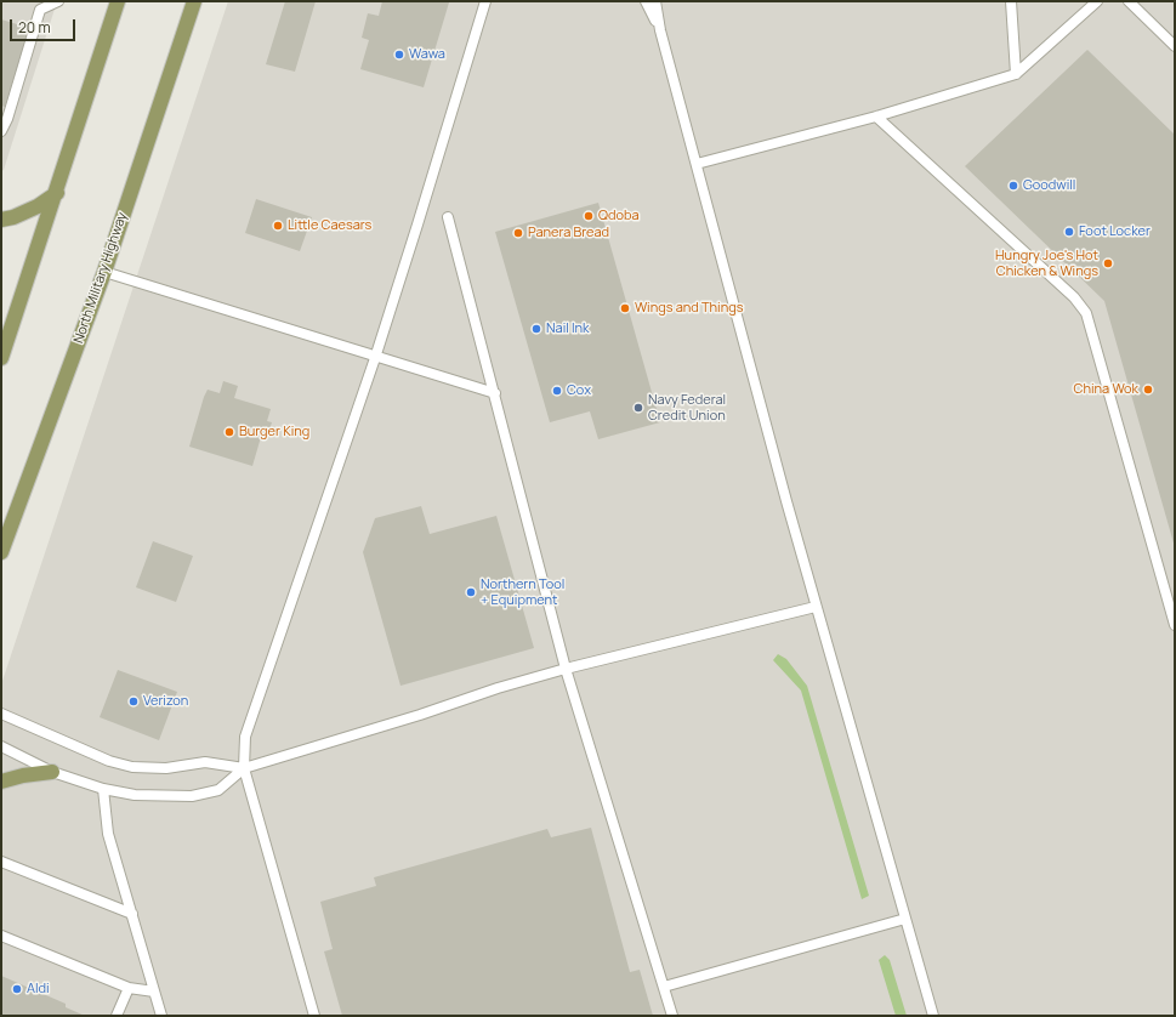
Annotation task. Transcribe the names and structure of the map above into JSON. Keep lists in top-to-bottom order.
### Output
{
  "streets": {
    "main road": ["North Military Highway"]
  },
  "places": [
    "Wawa",
    "Goodwill",
    "Qdoba",
    "Little Caesars",
    "Foot Locker",
    "Panera Bread",
    "Hungry Joe's Hot Chicken & Wings",
    "Wings and Things",
    "Nail Ink",
    "China Wok",
    "Cox",
    "Navy Federal Credit Union",
    "Burger King",
    "Northern Tool + Equipment",
    "Verizon",
    "Aldi"
  ],
  "scale_bar": "20 m"
}
